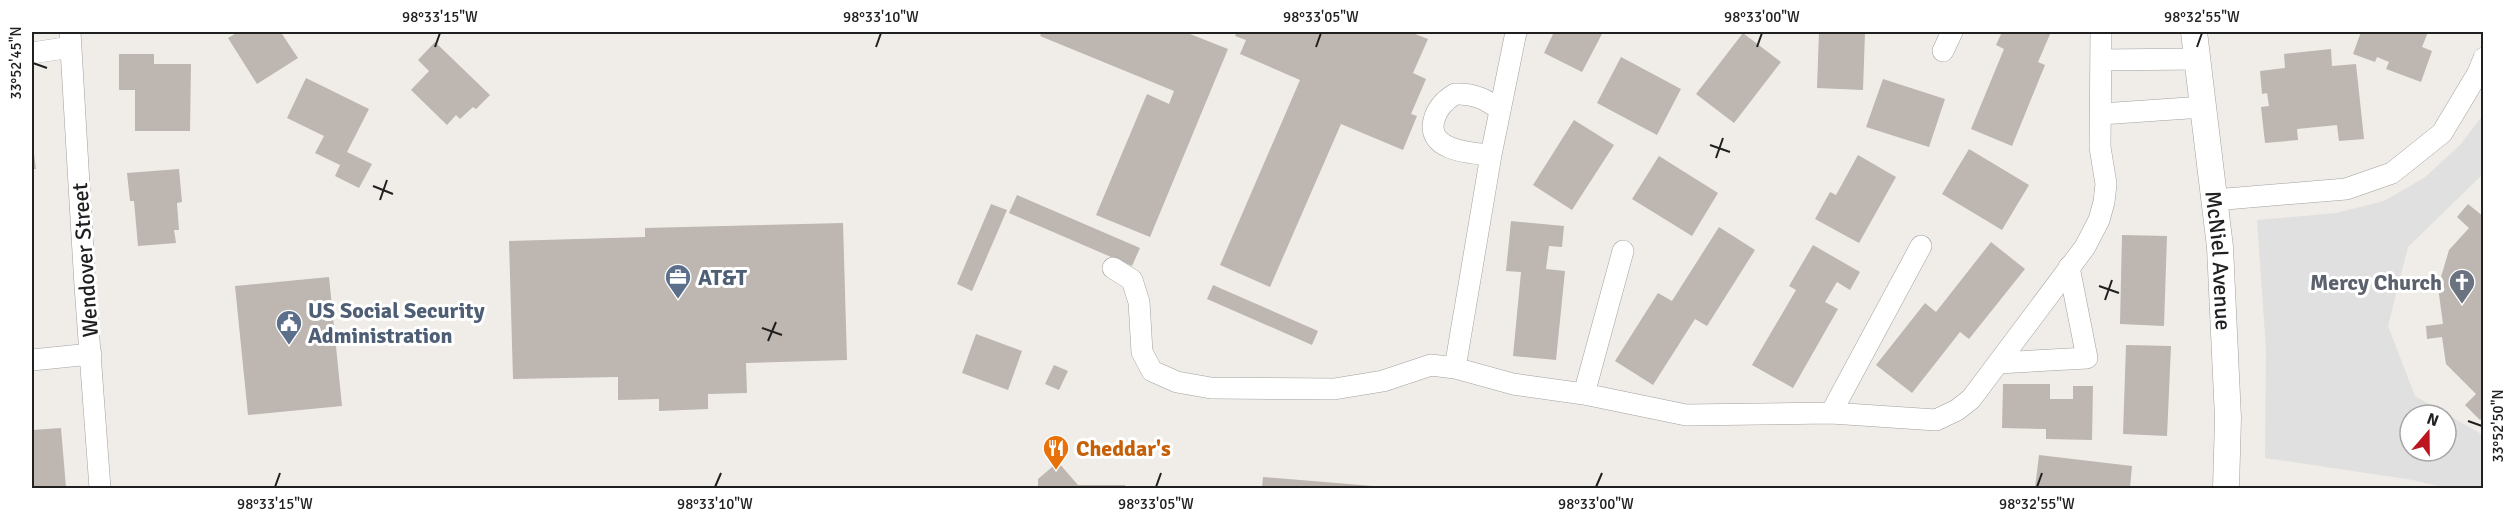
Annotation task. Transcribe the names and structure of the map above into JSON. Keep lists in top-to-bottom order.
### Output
{
  "streets": {
    "street": ["Wendover Street", "McNiel Avenue"]
  },
  "places": {
    "office": ["AT&T"],
    "church": ["Mercy Church"],
    "public building": ["US Social Security Administration"],
    "restaurant": ["Cheddar's"]
  },
  "north": "top",
  "coordinates": [
    "98°33'15\"W",
    "98°33'10\"W",
    "98°33'05\"W",
    "98°33'00\"W",
    "98°32'55\"W",
    "33°52'45\"N",
    "33°52'50\"N"
  ]
}
